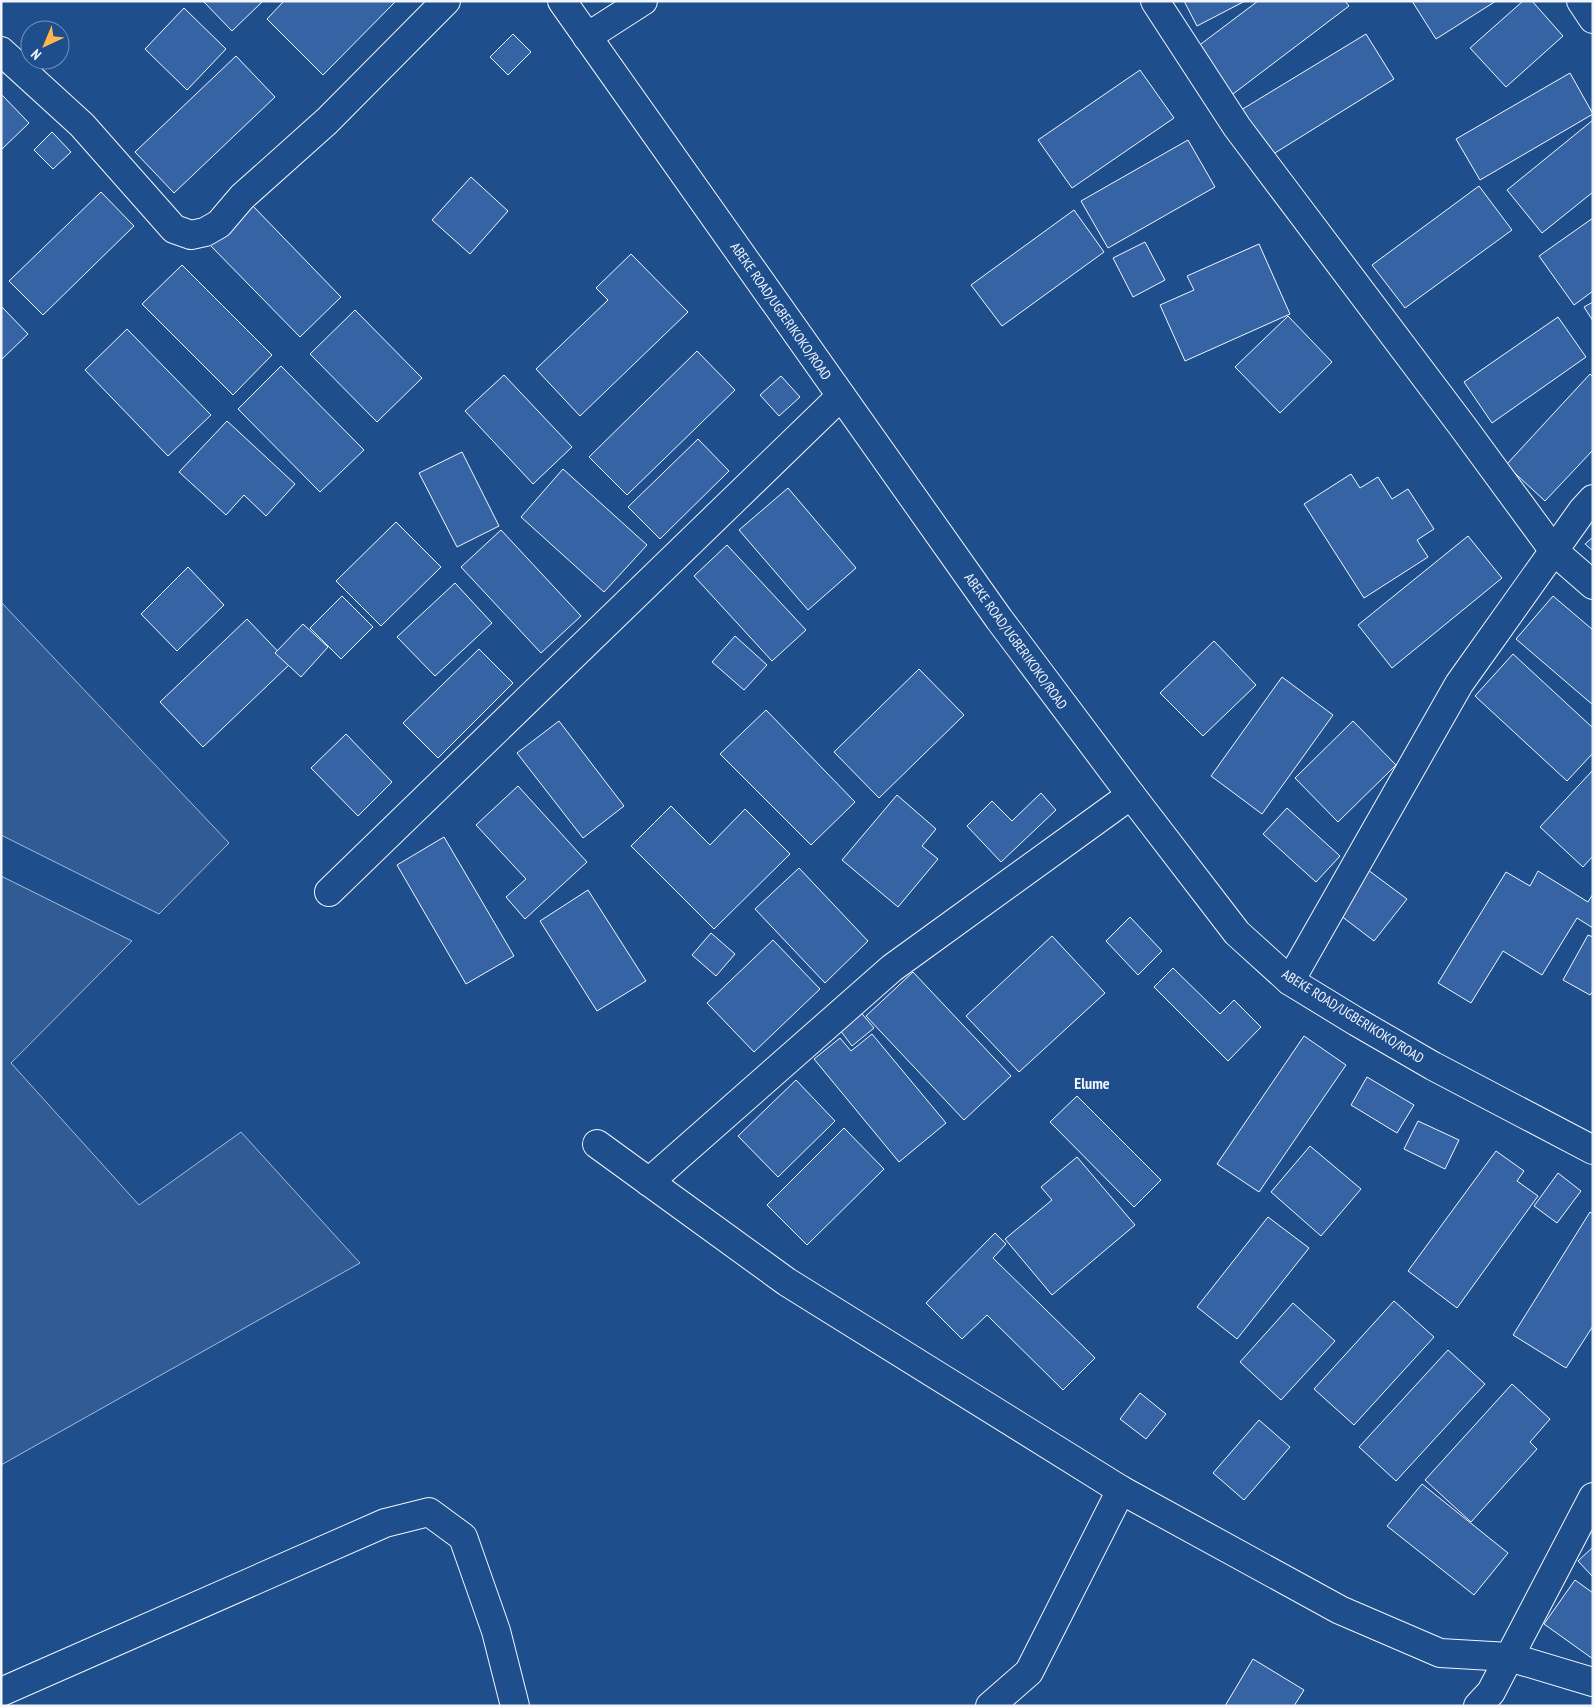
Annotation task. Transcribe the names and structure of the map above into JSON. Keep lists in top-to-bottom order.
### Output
{
  "streets": {
    "street": ["ABEKE ROAD/UGBERIKOKO/ROAD"]
  },
  "districts": ["Elume"],
  "north": "bottom left"
}
